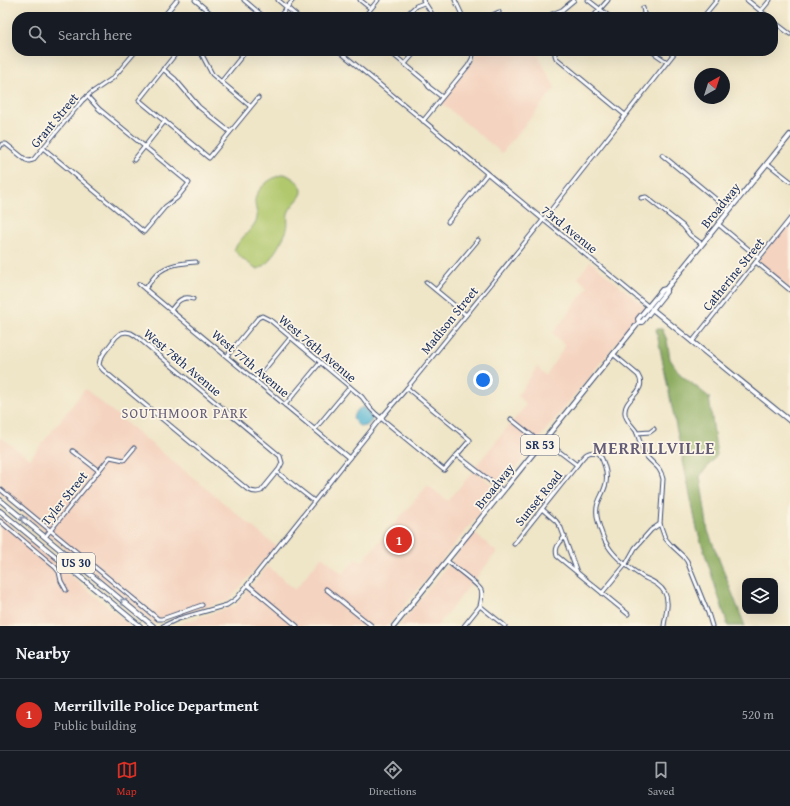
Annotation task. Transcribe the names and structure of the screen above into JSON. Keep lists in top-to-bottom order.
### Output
{
  "streets": {
    "main road": [
      "Broadway",
      "73rd Avenue",
      "SR 53",
      "US 30"
    ],
    "street": [
      "Grant Street",
      "Catherine Street",
      "Madison Street",
      "West 76th Avenue",
      "West 78th Avenue",
      "West 77th Avenue",
      "Tyler Street",
      "Sunset Road"
    ]
  },
  "crossings": [
    ["Broadway", "73rd Avenue"],
    ["73rd Avenue", "Catherine Street"],
    ["73rd Avenue", "Madison Street"],
    ["Madison Street", "West 76th Avenue"],
    ["Madison Street", "West 77th Avenue"],
    ["West 76th Avenue", "West 77th Avenue"],
    ["Tyler Street", "US 30"]
  ],
  "districts": ["SOUTHMOOR PARK", "MERRILLVILLE"],
  "north": "top right",
  "page": {
    "search": "Search here",
    "pins": "1",
    "heading": "Nearby",
    "list": [
      {
        "mark": "1",
        "name": "Merrillville Police Department",
        "note": "Public building",
        "value": "520 m"
      }
    ],
    "nav": ["Map", "Directions", "Saved"]
  }
}
